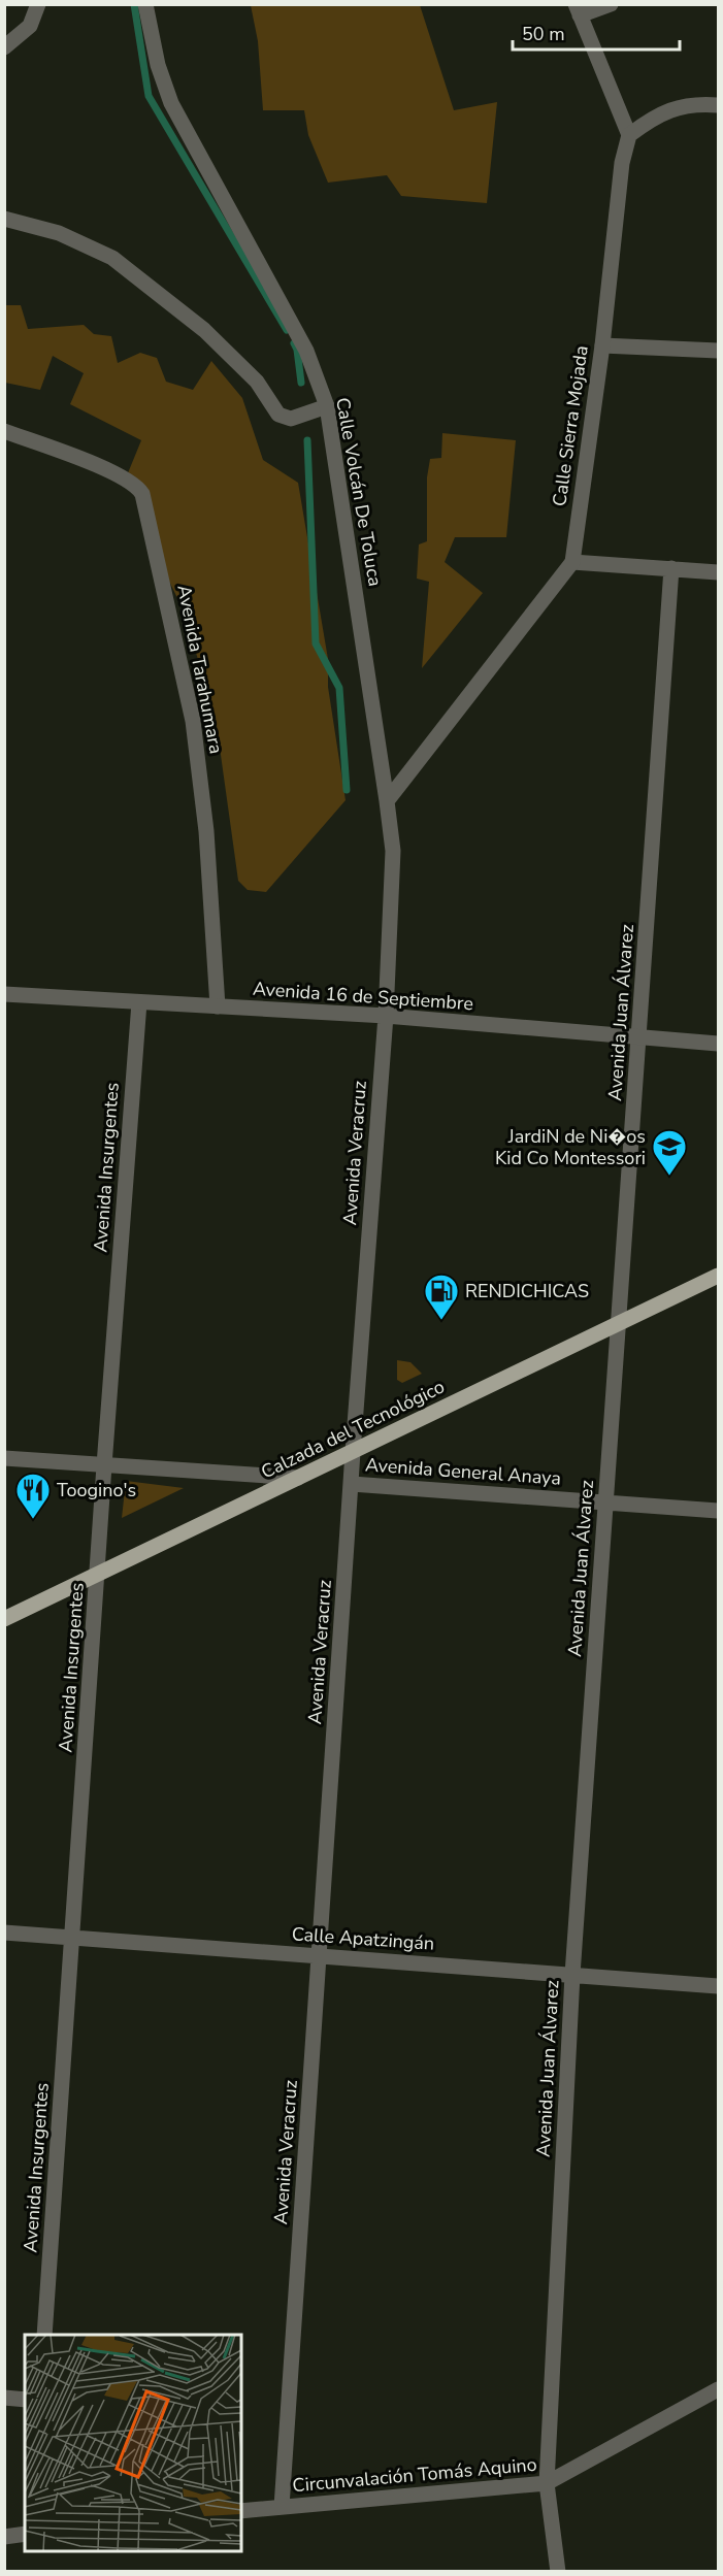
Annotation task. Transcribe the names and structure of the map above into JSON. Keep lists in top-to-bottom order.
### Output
{
  "streets": {
    "main road": ["Calzada del Tecnológico"],
    "street": [
      "Calle Sierra Mojada",
      "Calle Volcán De Toluca",
      "Avenida Tarahumara",
      "Avenida 16 de Septiembre",
      "Avenida Juan Álvarez",
      "Avenida Veracruz",
      "Avenida Insurgentes",
      "Avenida General Anaya",
      "Calle Apatzingán",
      "Circunvalación Tomás Aquino"
    ]
  },
  "crossings": [
    ["Calle Sierra Mojada", "Calle Volcán De Toluca"],
    ["Calle Sierra Mojada", "Avenida Veracruz"],
    ["Calle Volcán De Toluca", "Avenida Veracruz"],
    ["Avenida Tarahumara", "Avenida 16 de Septiembre"],
    ["Avenida 16 de Septiembre", "Avenida Juan Álvarez"],
    ["Avenida 16 de Septiembre", "Avenida Veracruz"],
    ["Avenida 16 de Septiembre", "Avenida Insurgentes"],
    ["Avenida Juan Álvarez", "Calzada del Tecnológico"],
    ["Avenida Juan Álvarez", "Avenida General Anaya"],
    ["Avenida Juan Álvarez", "Calle Apatzingán"],
    ["Avenida Juan Álvarez", "Circunvalación Tomás Aquino"],
    ["Avenida Veracruz", "Calzada del Tecnológico"],
    ["Avenida Veracruz", "Avenida General Anaya"],
    ["Avenida Veracruz", "Calle Apatzingán"],
    ["Avenida Veracruz", "Circunvalación Tomás Aquino"],
    ["Avenida Insurgentes", "Calzada del Tecnológico"],
    ["Avenida Insurgentes", "Calle Apatzingán"]
  ],
  "places": {
    "school or university": ["JardiN de Ni�os Kid Co Montessori"],
    "fuel station": ["RENDICHICAS"],
    "restaurant": ["Toogino's"]
  },
  "scale_bar": "50 m"
}
